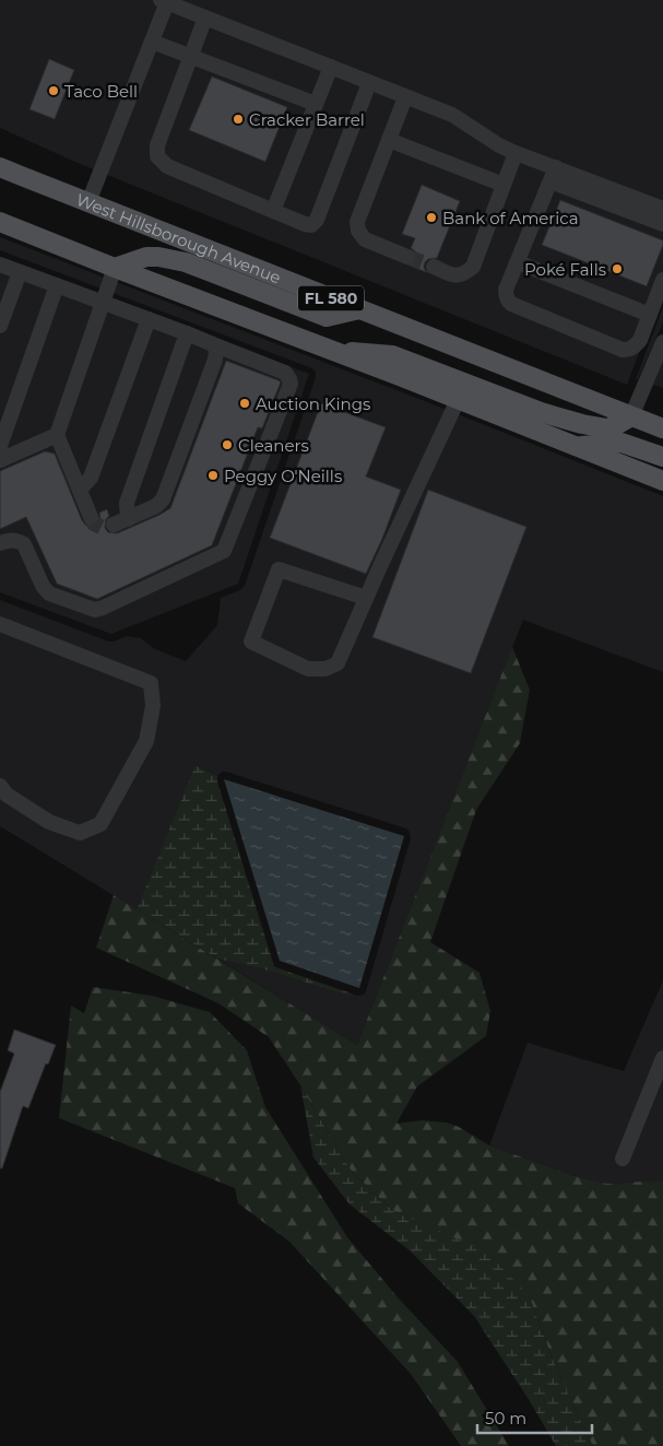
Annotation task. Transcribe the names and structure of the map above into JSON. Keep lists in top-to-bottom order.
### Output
{
  "streets": {
    "main road": ["West Hillsborough Avenue", "FL 580"]
  },
  "places": [
    "Taco Bell",
    "Cracker Barrel",
    "Bank of America",
    "Poké Falls",
    "Auction Kings",
    "Cleaners",
    "Peggy O'Neills"
  ],
  "scale_bar": "50 m"
}
